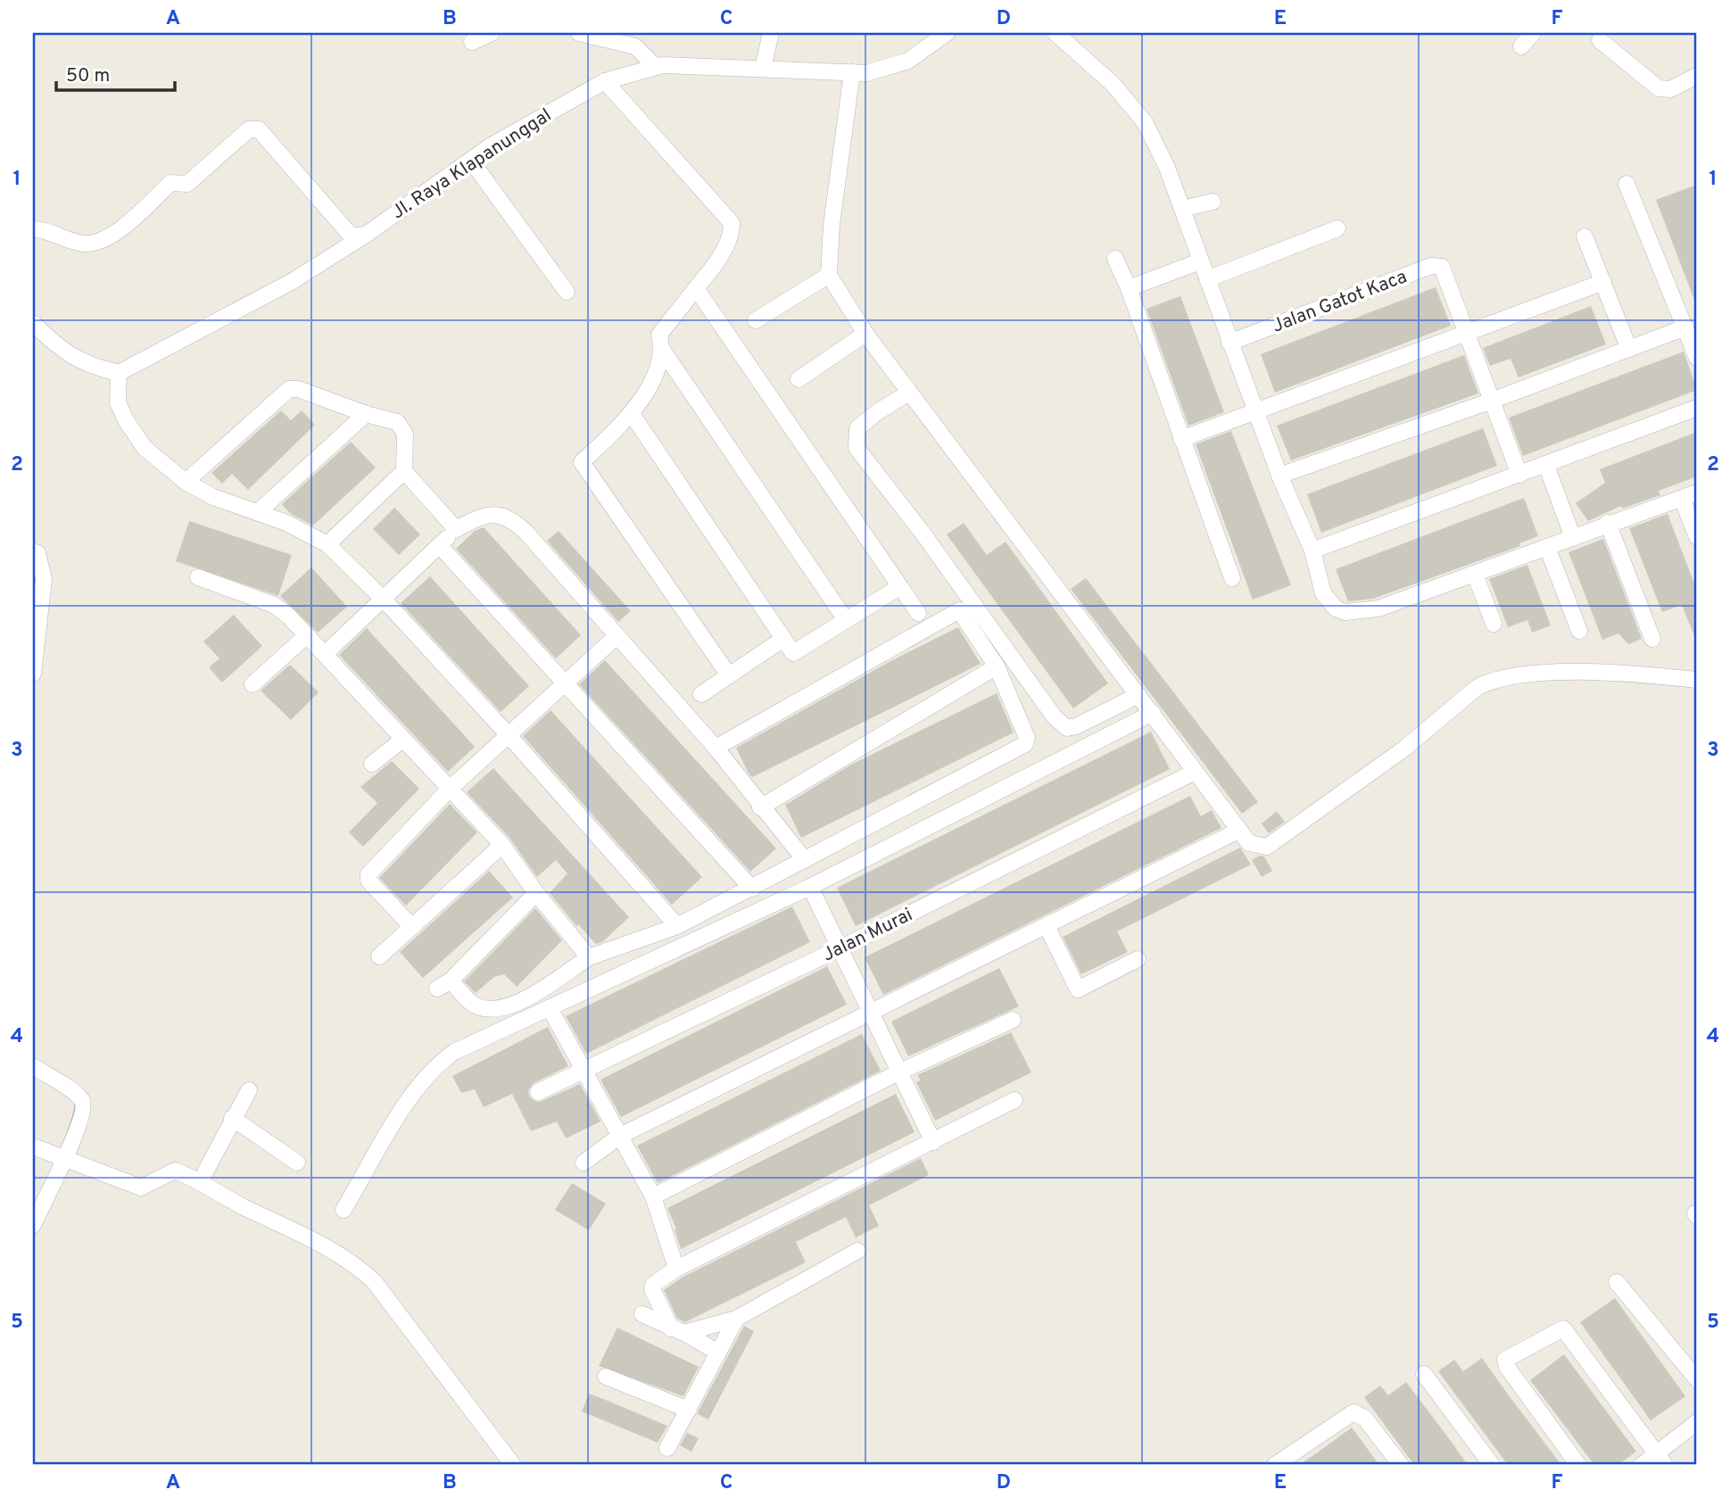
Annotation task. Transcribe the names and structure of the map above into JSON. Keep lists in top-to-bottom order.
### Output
{
  "streets": {
    "street": ["Jl. Raya Klapanunggal", "Jalan Gatot Kaca", "Jalan Murai"]
  },
  "scale_bar": "50 m",
  "grid": {
    "columns": [
      "A",
      "B",
      "C",
      "D",
      "E",
      "F"
    ],
    "rows": [
      "1",
      "2",
      "3",
      "4",
      "5"
    ]
  }
}
